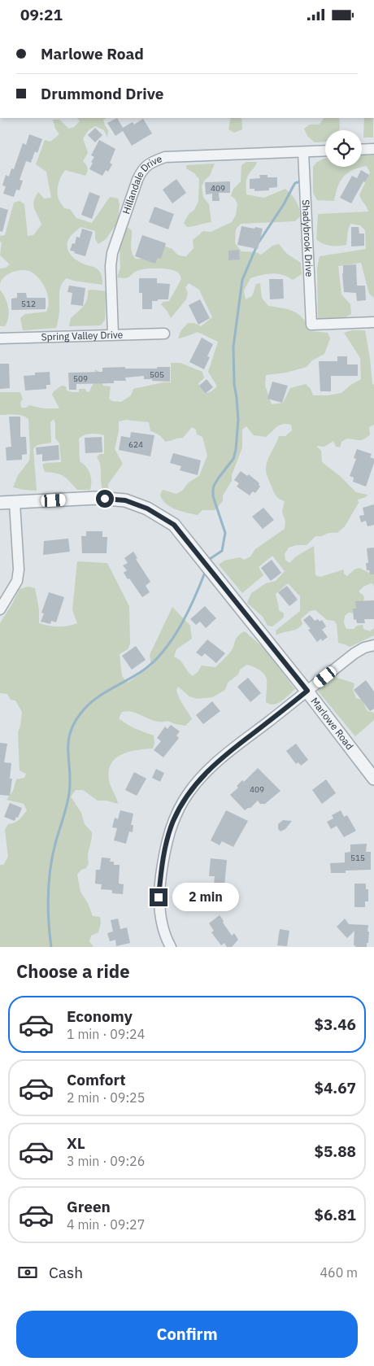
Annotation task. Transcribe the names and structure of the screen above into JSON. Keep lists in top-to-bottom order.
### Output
{
  "streets": {
    "street": [
      "Hillandale Drive",
      "Shadybrook Drive",
      "Spring Valley Drive",
      "Marlowe Road"
    ]
  },
  "crossings": [
    ["Hillandale Drive", "Shadybrook Drive"],
    ["Hillandale Drive", "Spring Valley Drive"]
  ],
  "house_numbers": [
    "409",
    "512",
    "505",
    "509",
    "624",
    "409",
    "515"
  ],
  "page": {
    "status": "09:21",
    "banner": ["Marlowe Road", "Drummond Drive"],
    "bubble": "2 min",
    "heading": "Choose a ride",
    "list": [
      {
        "name": "Economy",
        "note": "1 min · 09:24",
        "value": "$3.46"
      },
      {
        "name": "Comfort",
        "note": "2 min · 09:25",
        "value": "$4.67"
      },
      {
        "name": "XL",
        "note": "3 min · 09:26",
        "value": "$5.88"
      },
      {
        "name": "Green",
        "note": "4 min · 09:27",
        "value": "$6.81"
      }
    ],
    "pay": ["Cash", "460 m"],
    "buttons": "Confirm"
  }
}
